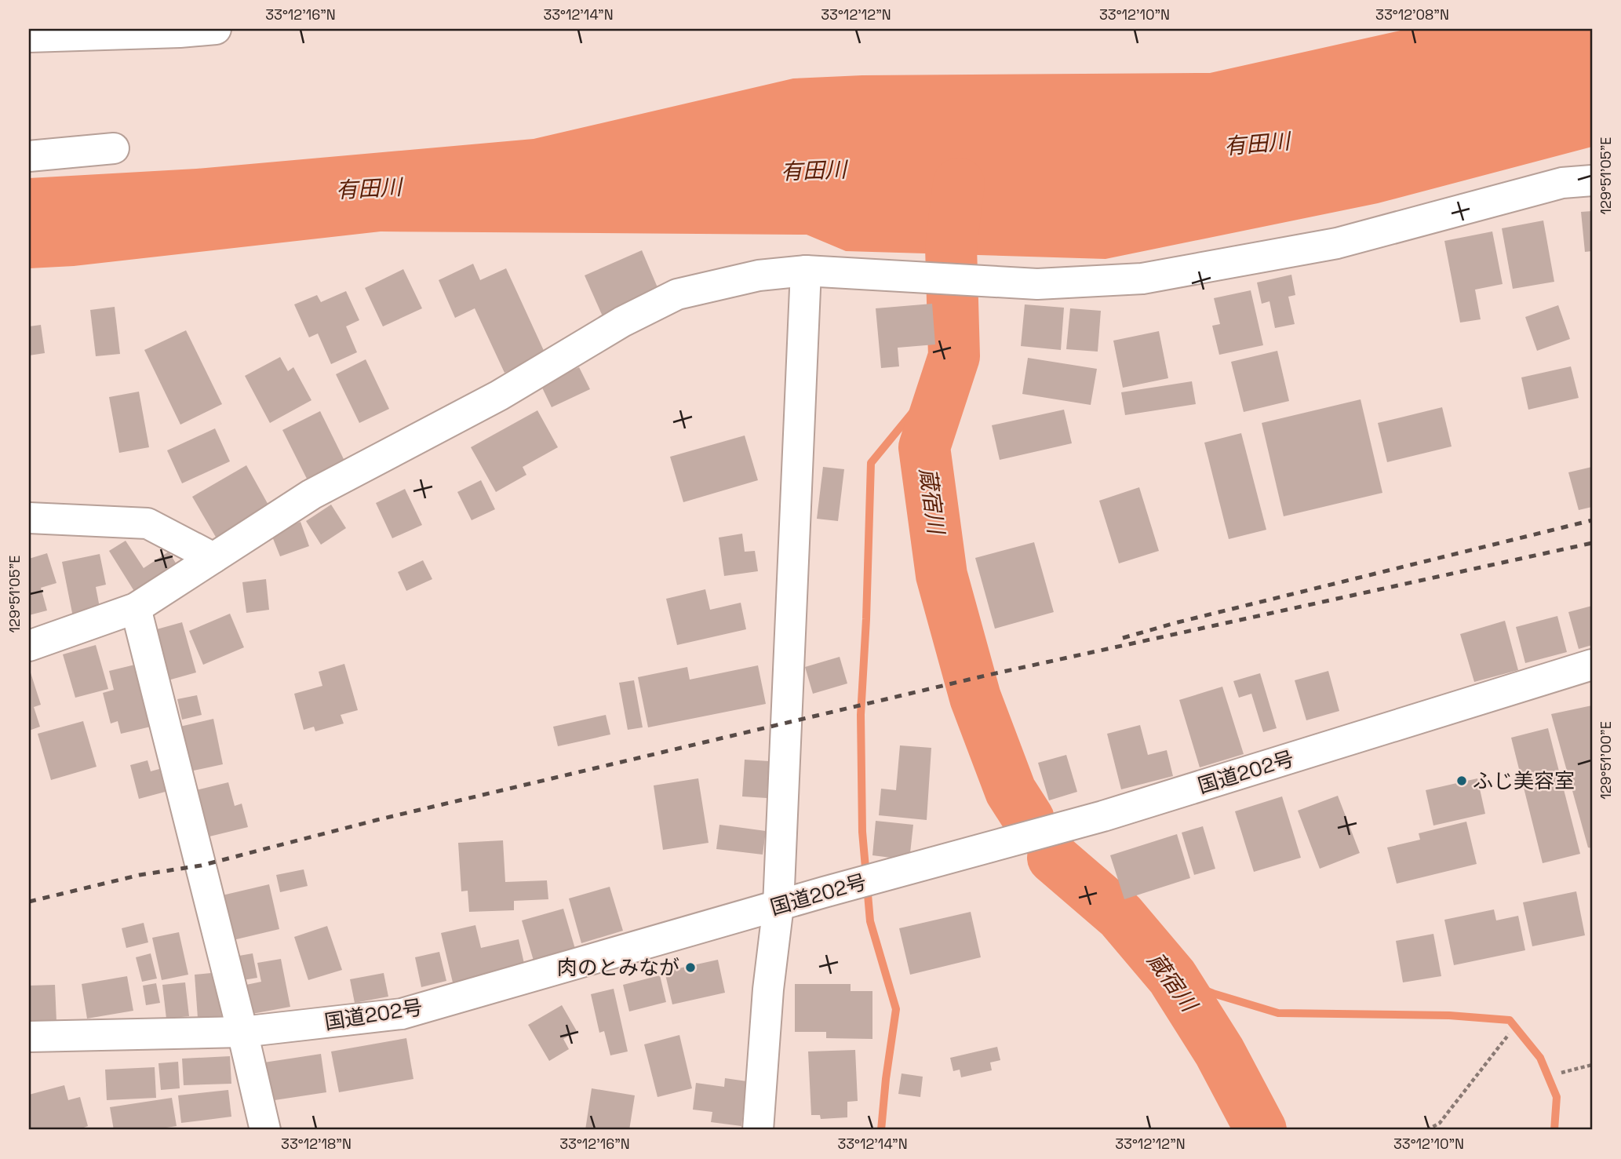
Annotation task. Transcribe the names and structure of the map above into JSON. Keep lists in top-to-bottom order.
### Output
{
  "streets": {
    "main road": ["国道202号"]
  },
  "water": ["有田川", "蔵宿川"],
  "places": ["ふじ美容室", "肉のとみなが"],
  "coordinates": [
    "33°12'16\"N",
    "33°12'14\"N",
    "33°12'12\"N",
    "33°12'10\"N",
    "33°12'08\"N",
    "129°51'05\"E",
    "129°51'00\"E",
    "33°12'18\"N"
  ]
}
